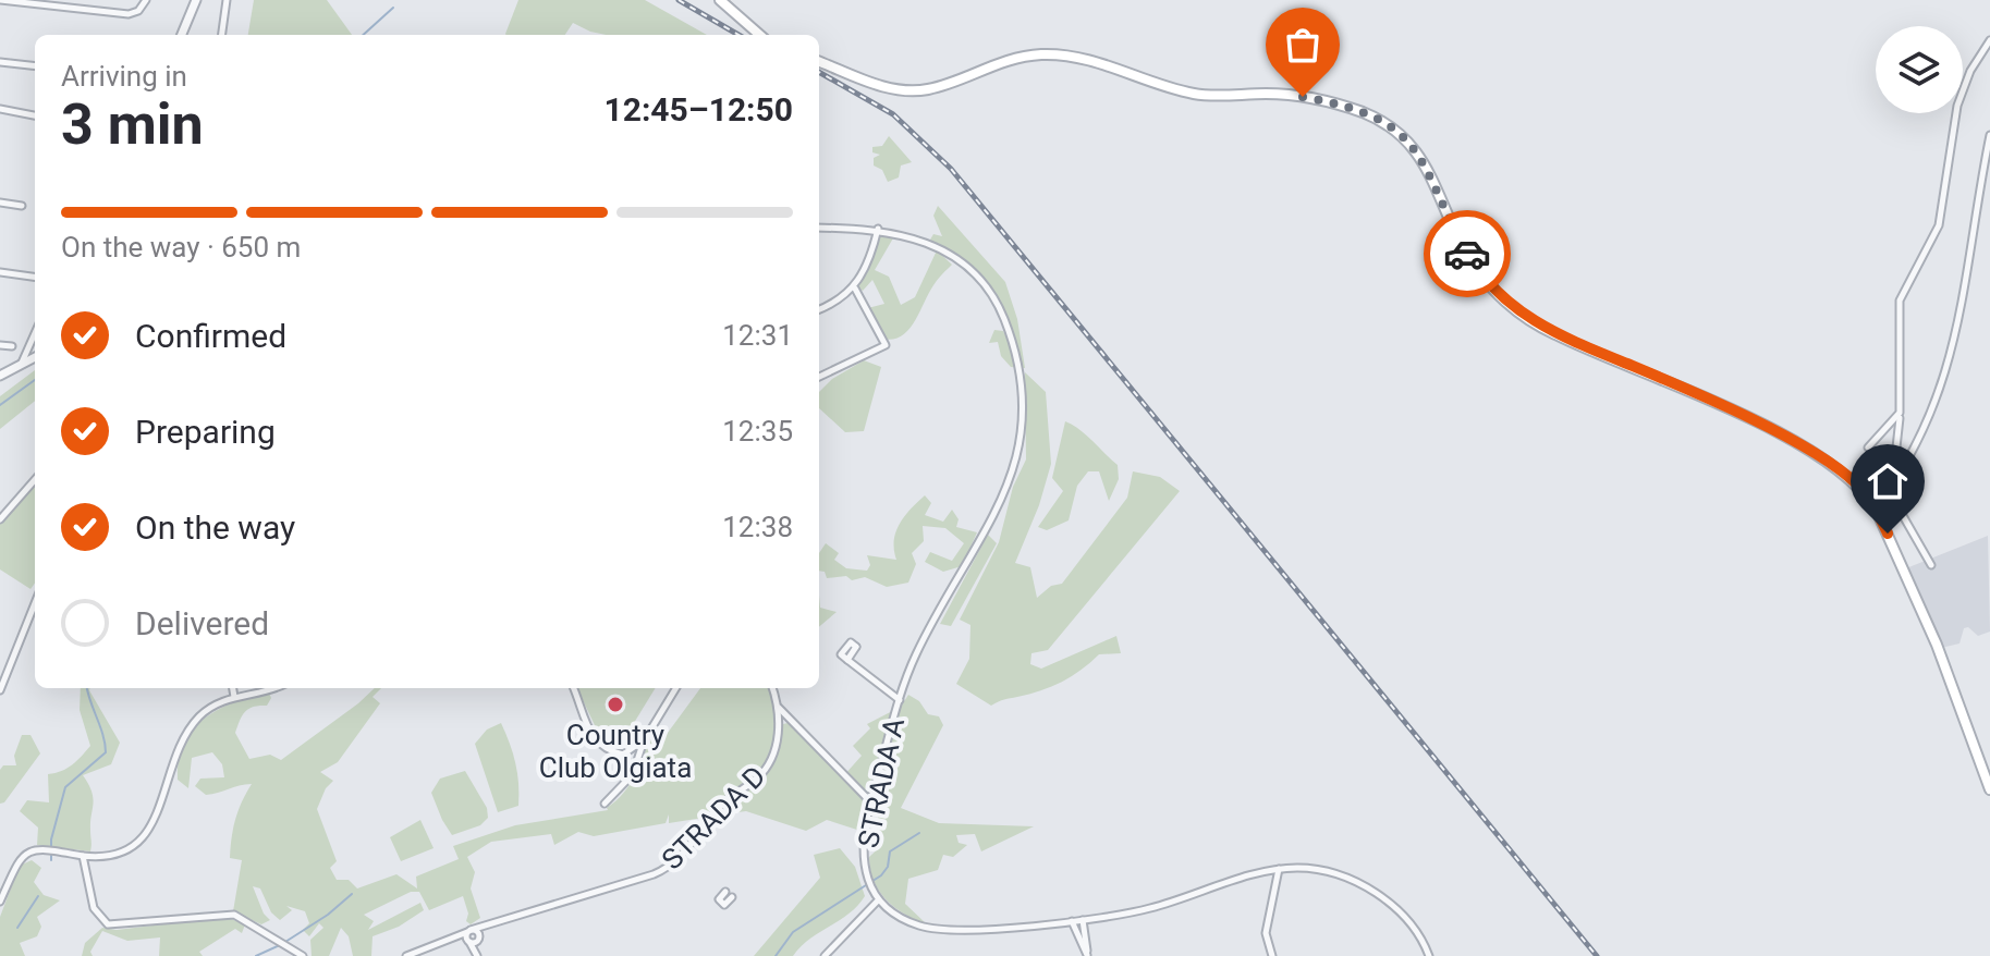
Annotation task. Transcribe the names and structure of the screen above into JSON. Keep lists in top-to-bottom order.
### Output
{
  "streets": {
    "street": ["STRADA A", "STRADA D"]
  },
  "crossings": [
    ["STRADA A", "STRADA D"]
  ],
  "places": ["Country Club Olgiata"],
  "page": {
    "heading": ["3 min", "Arriving in", "12:45–12:50"],
    "bar": "On the way · 650 m",
    "list": [
      ["Confirmed", "12:31"],
      ["Preparing", "12:35"],
      ["On the way", "12:38"],
      "Delivered"
    ]
  }
}
